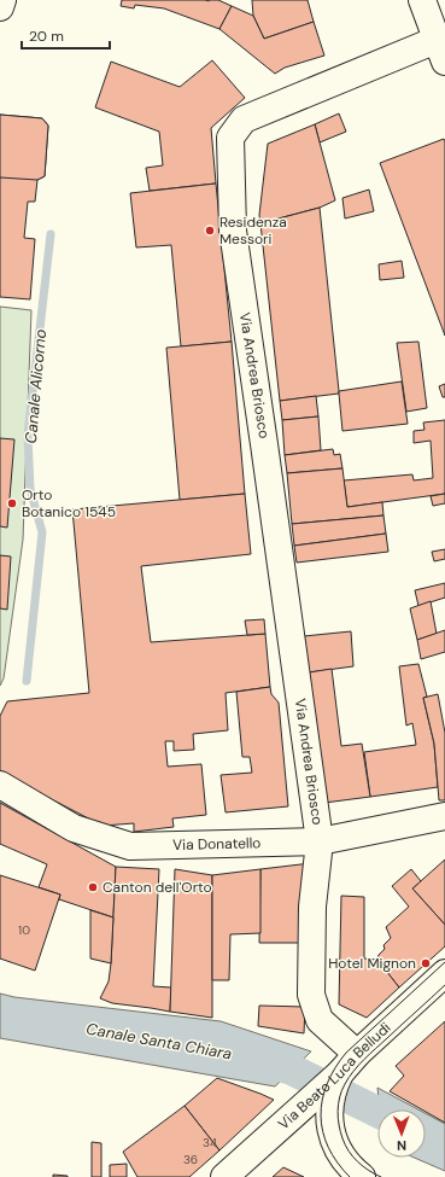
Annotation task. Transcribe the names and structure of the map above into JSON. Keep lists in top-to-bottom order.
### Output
{
  "streets": {
    "street": ["Via Andrea Briosco", "Via Donatello", "Via Beato Luca Belludi"]
  },
  "crossings": [
    ["Via Andrea Briosco", "Via Donatello"],
    ["Via Andrea Briosco", "Via Beato Luca Belludi"]
  ],
  "water": ["Canale Alicorno", "Canale Santa Chiara"],
  "places": [
    "Residenza Messori",
    "Orto Botanico 1545",
    "Canton dell'Orto",
    "Hotel Mignon"
  ],
  "house_numbers": ["10", "34", "36"],
  "scale_bar": "20 m",
  "north": "bottom"
}
